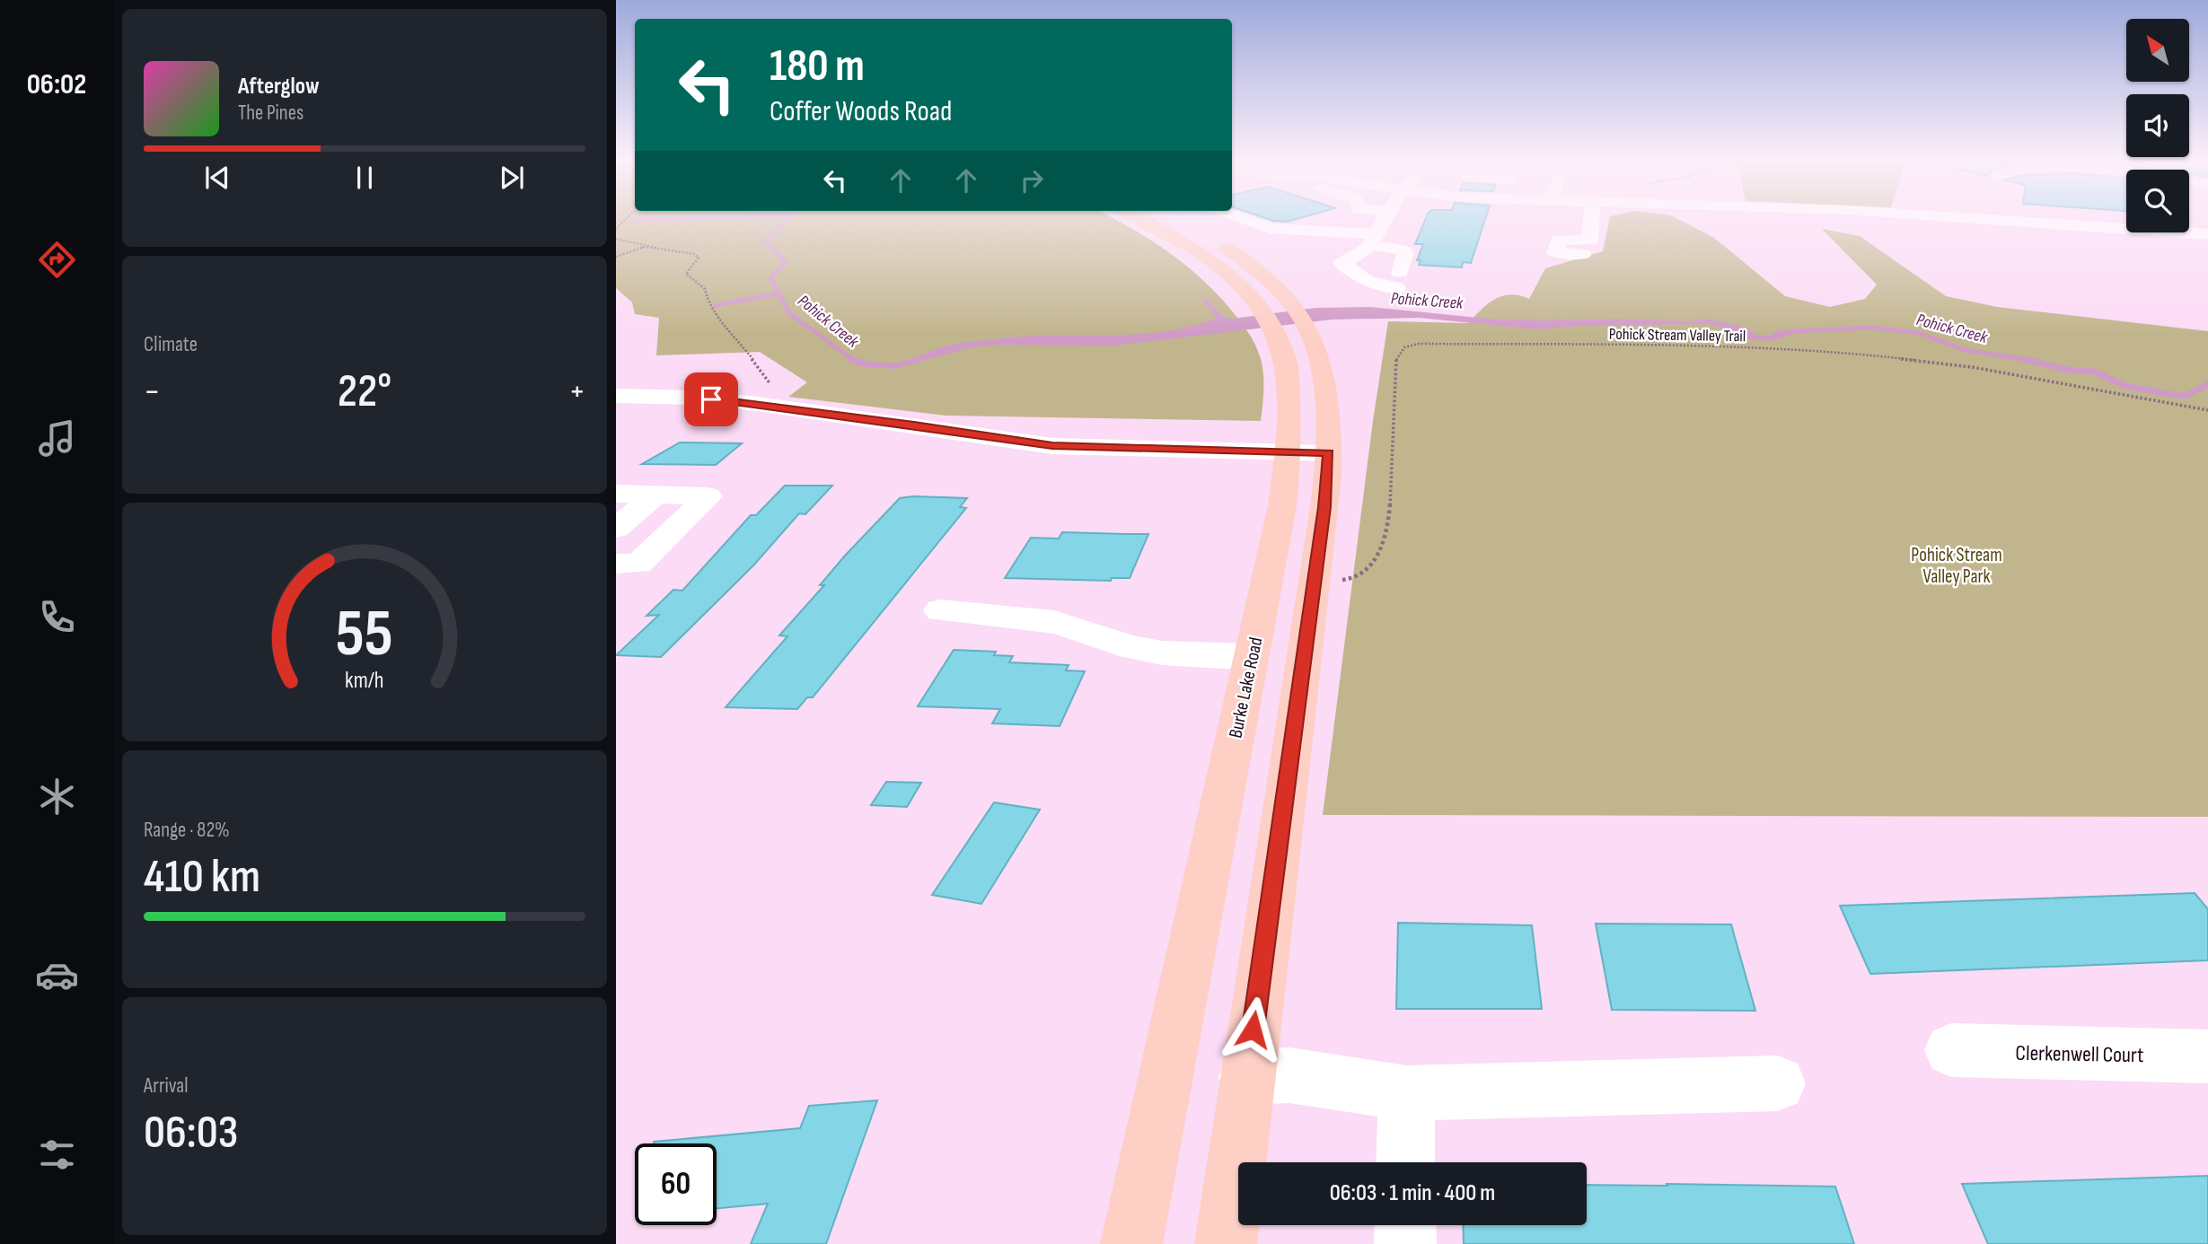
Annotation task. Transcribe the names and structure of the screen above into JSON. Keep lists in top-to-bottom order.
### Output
{
  "streets": {
    "main road": ["Burke Lake Road"],
    "street": ["Clerkenwell Court"],
    "path": ["Pohick Stream Valley Trail"]
  },
  "water": ["Pohick Creek"],
  "parks": ["Pohick Stream Valley Park"],
  "north": "top left",
  "page": {
    "tabs": "06:02",
    "turn": ["180 m", "Coffer Woods Road"],
    "song": ["Afterglow", "The Pines"],
    "tile": [
      "Climate",
      ["Range · 82%", "410 km"],
      ["Arrival", "06:03"]
    ],
    "heat": ["−", "22°", "+"],
    "limit": "60",
    "trip": "06:03 · 1 min · 400 m",
    "gauge": ["55", "km/h"]
  }
}
